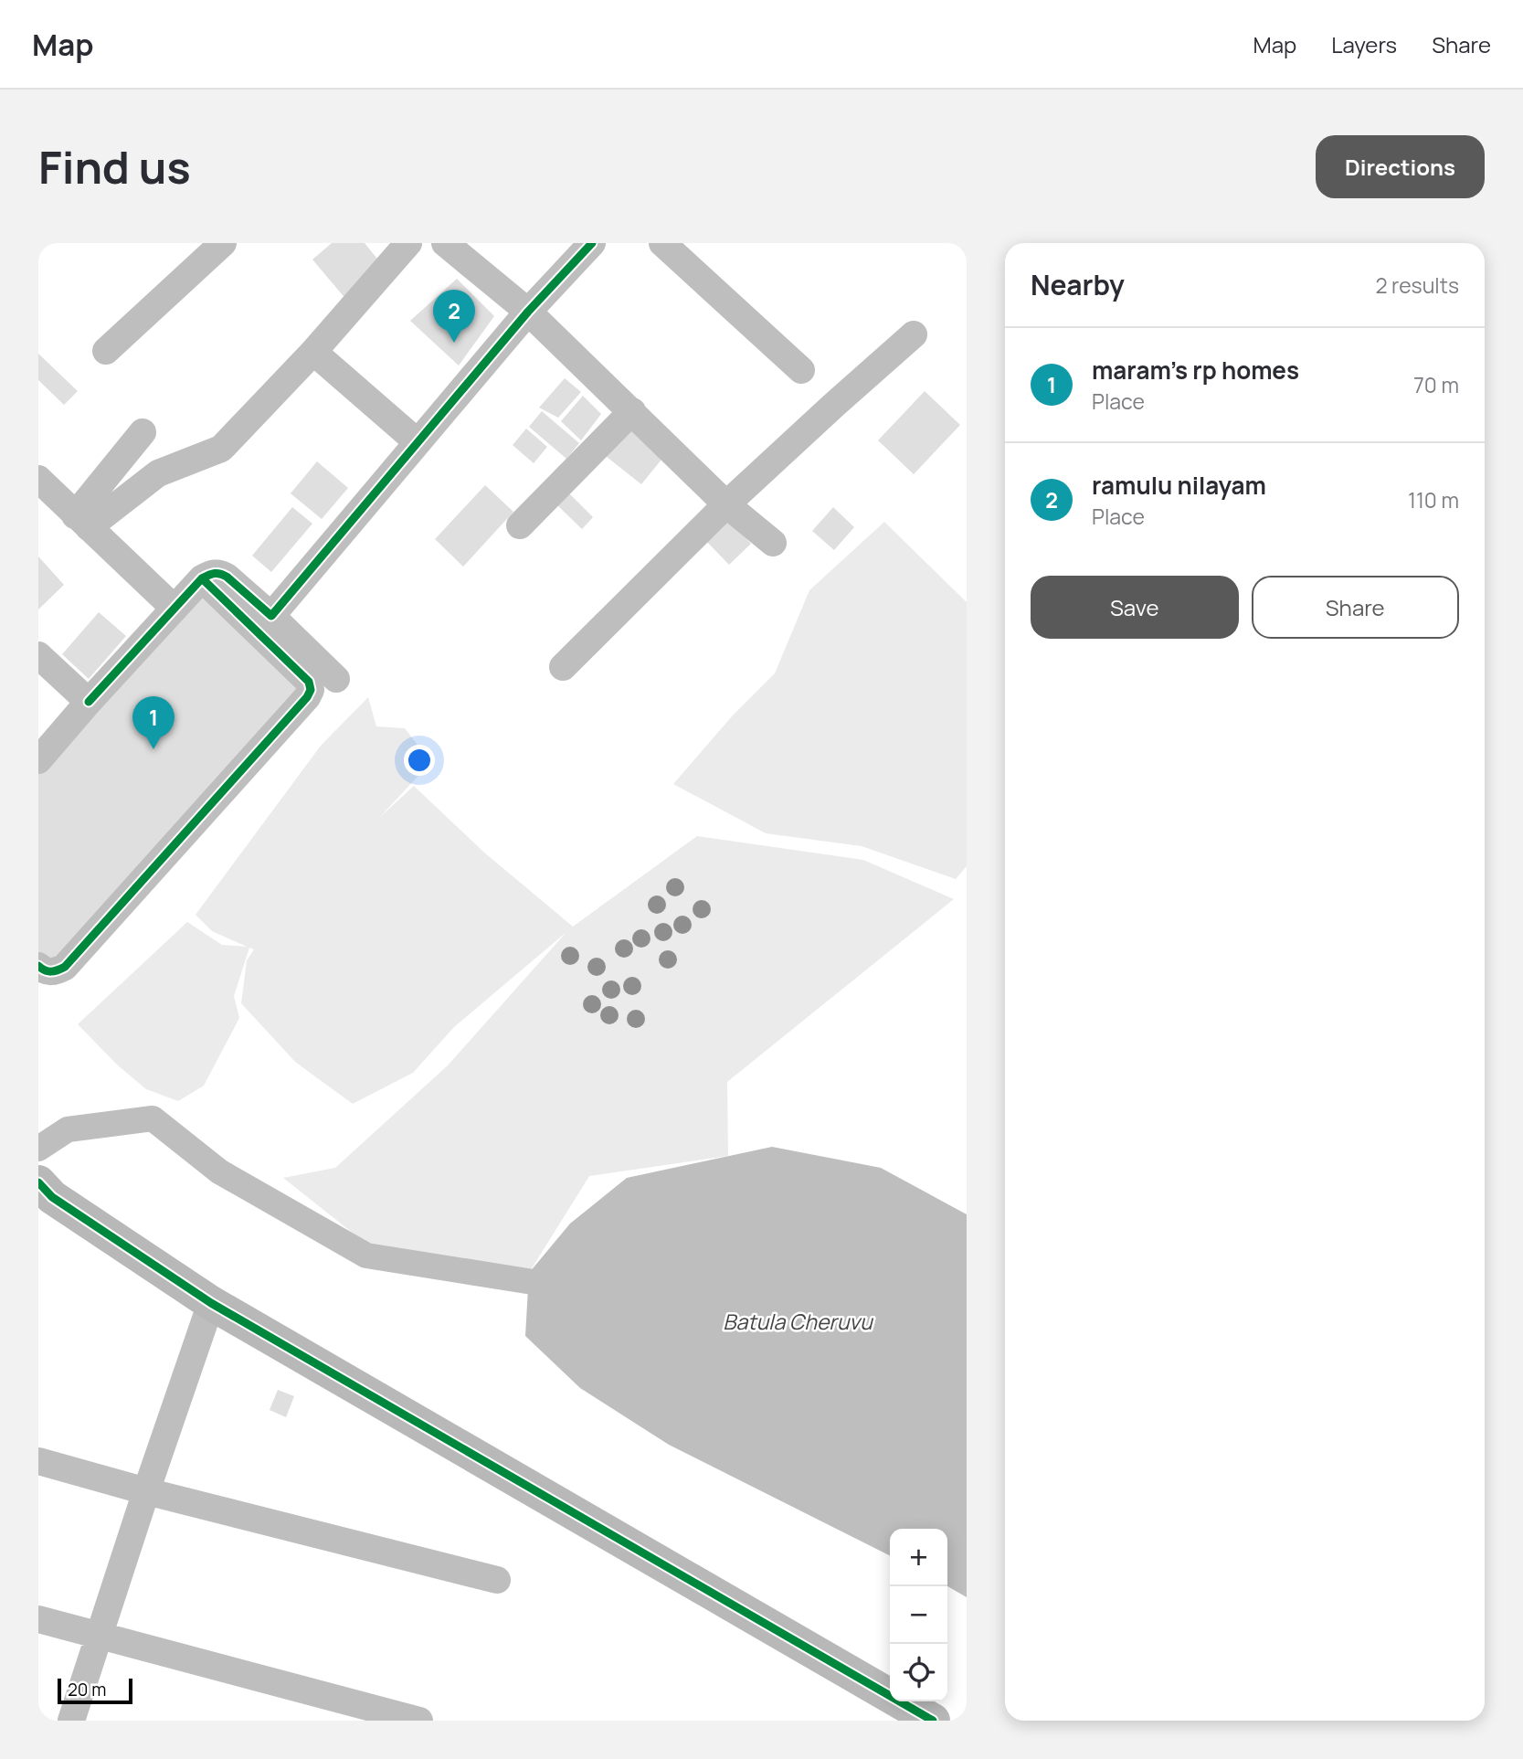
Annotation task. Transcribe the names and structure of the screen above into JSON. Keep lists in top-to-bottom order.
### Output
{
  "water": ["Batula Cheruvu"],
  "scale_bar": "20 m",
  "page": {
    "header": "Map",
    "nav": ["Map", "Layers", "Share"],
    "buttons": [
      "Directions",
      ["Save", "Share"]
    ],
    "title": "Find us",
    "heading": ["Nearby", "2 results"],
    "pins": ["2", "1"],
    "list": [
      {
        "mark": "1",
        "name": "maram's rp homes",
        "note": "Place",
        "value": "70 m"
      },
      {
        "mark": "2",
        "name": "ramulu nilayam",
        "note": "Place",
        "value": "110 m"
      }
    ],
    "map_buttons": ["+", "−"],
    "scale": "20 m"
  }
}
